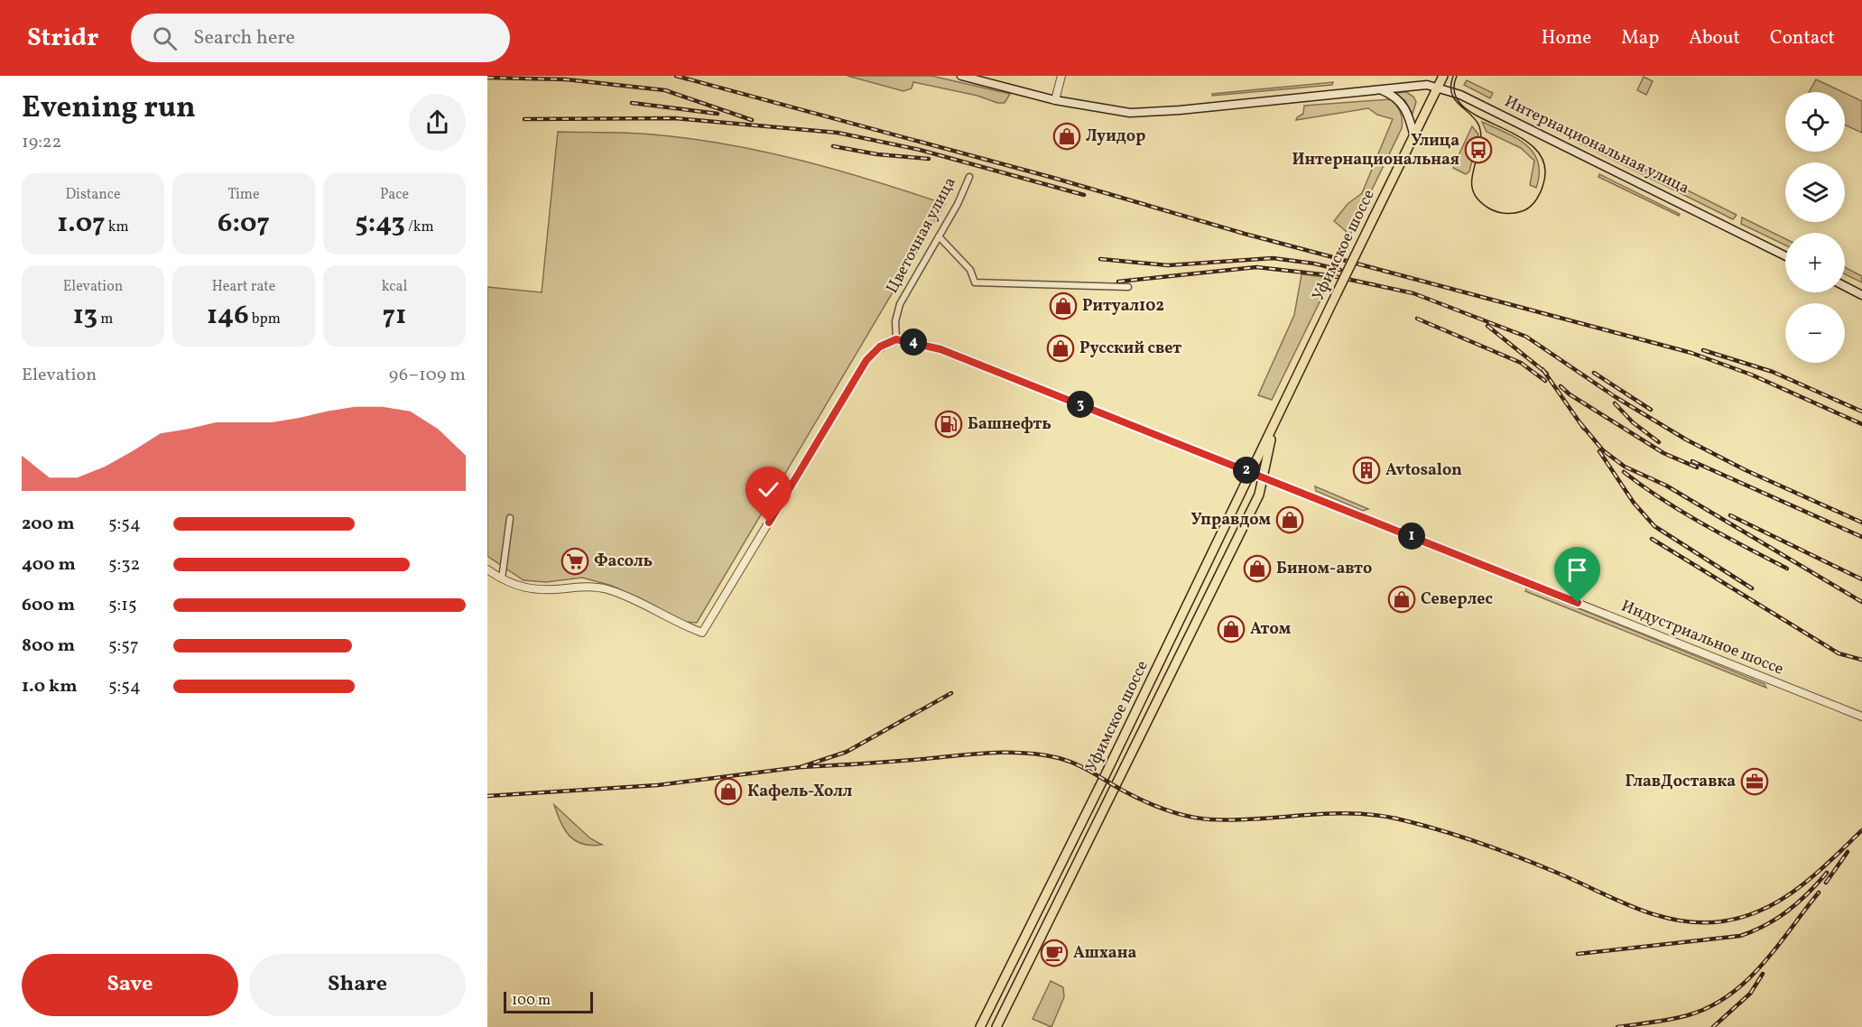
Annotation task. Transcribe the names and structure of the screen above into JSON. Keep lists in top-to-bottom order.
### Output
{
  "streets": {
    "main road": ["Интернациональная улица", "Уфимское шоссе"],
    "street": ["Цветочная улица", "Индустриальное шоссе"]
  },
  "crossings": [
    ["Интернациональная улица", "Уфимское шоссе"],
    ["Цветочная улица", "Индустриальное шоссе"],
    ["Уфимское шоссе", "Индустриальное шоссе"]
  ],
  "places": {
    "shop": [
      "Луидор",
      "Ритуал102",
      "Русский свет",
      "Управдом",
      "Бином-авто",
      "Северлес",
      "Атом",
      "Кафель-Холл"
    ],
    "bus stop": ["Улица Интернациональная"],
    "fuel station": ["Башнефть"],
    "building": ["Avtosalon"],
    "supermarket": ["Фасоль"],
    "office": ["ГлавДоставка"],
    "cafe": ["Ашхана"]
  },
  "scale_bar": "100 m",
  "page": {
    "header": "Stridr",
    "search": "Search here",
    "nav": [
      "Home",
      "Map",
      "About",
      "Contact"
    ],
    "heading": ["Evening run", "19:22"],
    "map_buttons": ["+", "−"],
    "stats": [
      ["Distance", "1.07 km"],
      ["Time", "6:07"],
      ["Pace", "5:43 /km"],
      ["Elevation", "13 m"],
      ["Heart rate", "146 bpm"],
      ["kcal", "71"]
    ],
    "pins": [
      "4",
      "3",
      "2",
      "1"
    ],
    "chart": ["Elevation", "96–109 m"],
    "list": [
      {
        "name": "200 m",
        "note": "5:54"
      },
      {
        "name": "400 m",
        "note": "5:32"
      },
      {
        "name": "600 m",
        "note": "5:15"
      },
      {
        "name": "800 m",
        "note": "5:57"
      },
      {
        "name": "1.0 km",
        "note": "5:54"
      }
    ],
    "buttons": ["Save", "Share"],
    "scale": "100 m"
  }
}
